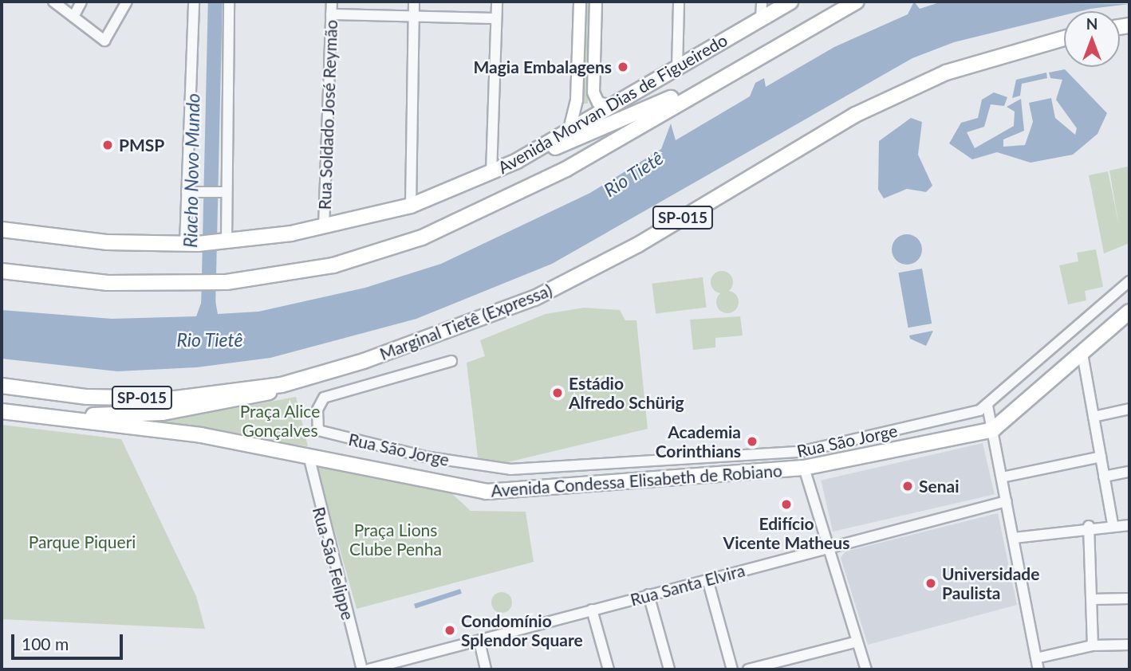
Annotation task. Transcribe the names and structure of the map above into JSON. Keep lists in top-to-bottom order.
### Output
{
  "streets": {
    "highway": [
      "Avenida Morvan Dias de Figueiredo",
      "SP-015",
      "Marginal Tietê (Expressa)",
      "Avenida Condessa Elisabeth de Robiano"
    ],
    "street": [
      "Rua Soldado José Reymão",
      "Rua São Jorge",
      "Rua São Felippe",
      "Rua Santa Elvira"
    ]
  },
  "crossings": [
    ["Avenida Morvan Dias de Figueiredo", "Rua Soldado José Reymão"],
    ["Rua São Jorge", "Avenida Condessa Elisabeth de Robiano"],
    ["Rua São Jorge", "Rua Santa Elvira"],
    ["Avenida Condessa Elisabeth de Robiano", "Rua São Felippe"]
  ],
  "water": ["Riacho Novo Mundo", "Rio Tietê"],
  "parks": ["Praça Alice Gonçalves", "Praça Lions Clube Penha", "Parque Piqueri"],
  "places": [
    "Magia Embalagens",
    "PMSP",
    "Estádio Alfredo Schürig",
    "Academia Corinthians",
    "Senai",
    "Edifício Vicente Matheus",
    "Universidade Paulista",
    "Condomínio Splendor Square"
  ],
  "scale_bar": "100 m",
  "north": "top"
}
